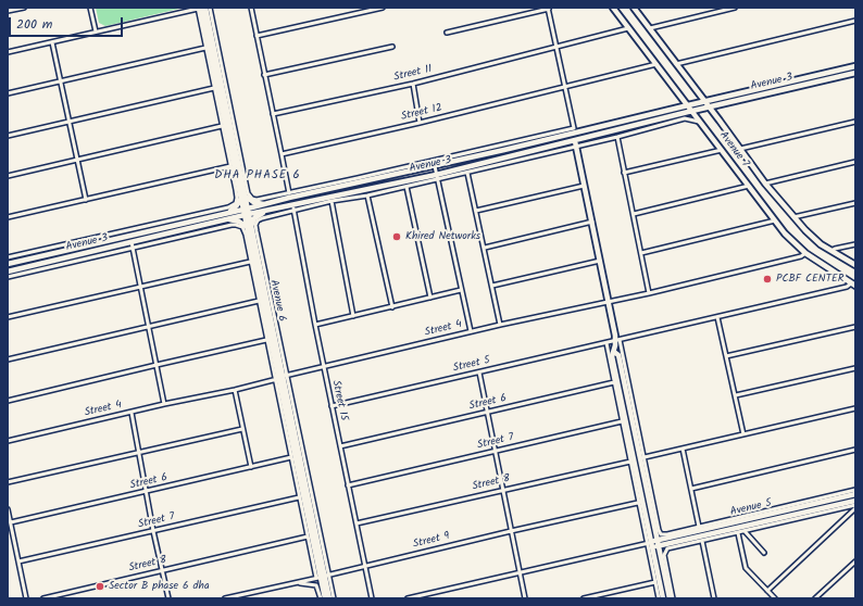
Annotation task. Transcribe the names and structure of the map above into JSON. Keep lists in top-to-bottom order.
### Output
{
  "streets": {
    "main road": [
      "Avenue 3",
      "Avenue 7",
      "Avenue 6",
      "Avenue 5"
    ],
    "street": [
      "Street 11",
      "Street 12",
      "Street 4",
      "Street 5",
      "Street 15",
      "Street 6",
      "Street 7",
      "Street 8",
      "Street 9"
    ]
  },
  "crossings": [
    ["Street 11", "Avenue 7"],
    ["Avenue 3", "Avenue 7"],
    ["Avenue 3", "Avenue 6"],
    ["Avenue 3", "Street 15"],
    ["Street 12", "Avenue 7"],
    ["Avenue 7", "Street 4"],
    ["Avenue 7", "Street 5"],
    ["Avenue 6", "Street 4"],
    ["Avenue 6", "Street 9"],
    ["Street 4", "Street 15"],
    ["Street 5", "Street 15"],
    ["Street 15", "Street 6"],
    ["Street 15", "Street 7"],
    ["Street 15", "Street 8"],
    ["Street 15", "Street 9"]
  ],
  "districts": ["DHA PHASE 6"],
  "places": ["Khired Networks", "PCBF CENTER", "Sector B phase 6 dha"],
  "scale_bar": "200 m"
}
